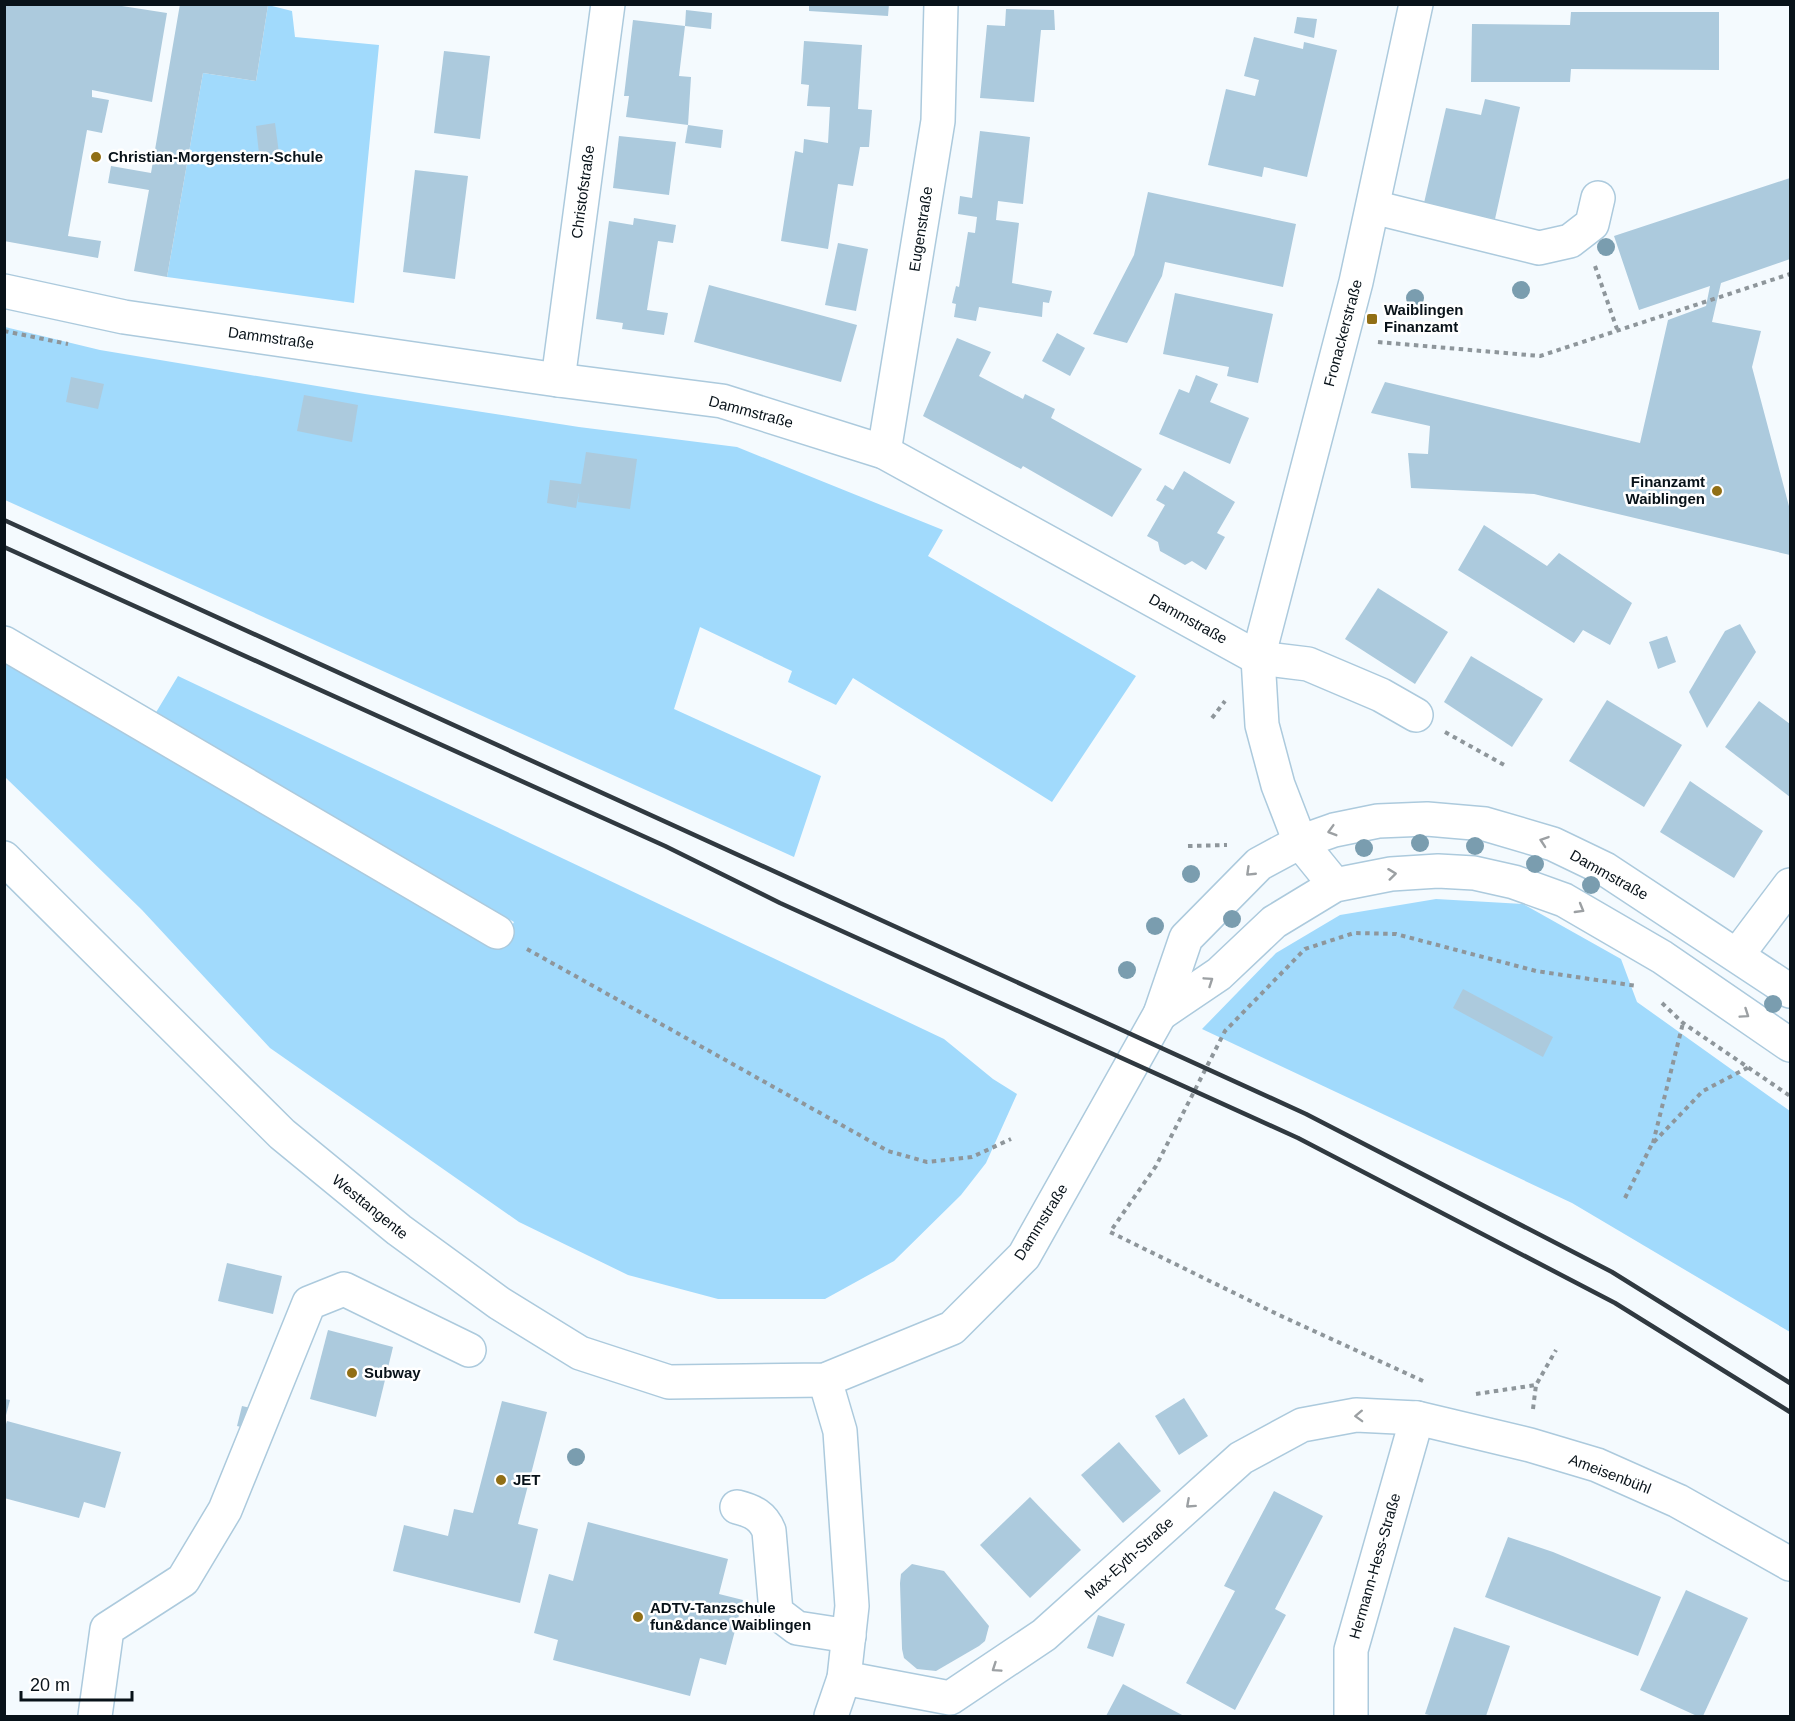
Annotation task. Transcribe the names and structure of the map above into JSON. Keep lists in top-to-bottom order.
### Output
{
  "streets": {
    "street": [
      "Christofstraße",
      "Eugenstraße",
      "Fronackerstraße",
      "Dammstraße",
      "Westtangente",
      "Ameisenbühl",
      "Max-Eyth-Straße",
      "Hermann-Hess-Straße"
    ]
  },
  "crossings": [
    ["Christofstraße", "Dammstraße"],
    ["Eugenstraße", "Dammstraße"],
    ["Fronackerstraße", "Dammstraße"],
    ["Dammstraße", "Westtangente"],
    ["Ameisenbühl", "Max-Eyth-Straße"],
    ["Ameisenbühl", "Hermann-Hess-Straße"],
    ["Max-Eyth-Straße", "Hermann-Hess-Straße"]
  ],
  "one_way": ["Max-Eyth-Straße"],
  "places": {
    "other": [
      "Christian-Morgenstern-Schule",
      "Finanzamt Waiblingen",
      "Subway",
      "JET",
      "ADTV-Tanzschule fun&dance Waiblingen"
    ],
    "transit": ["Waiblingen Finanzamt"]
  },
  "scale_bar": "20 m"
}
